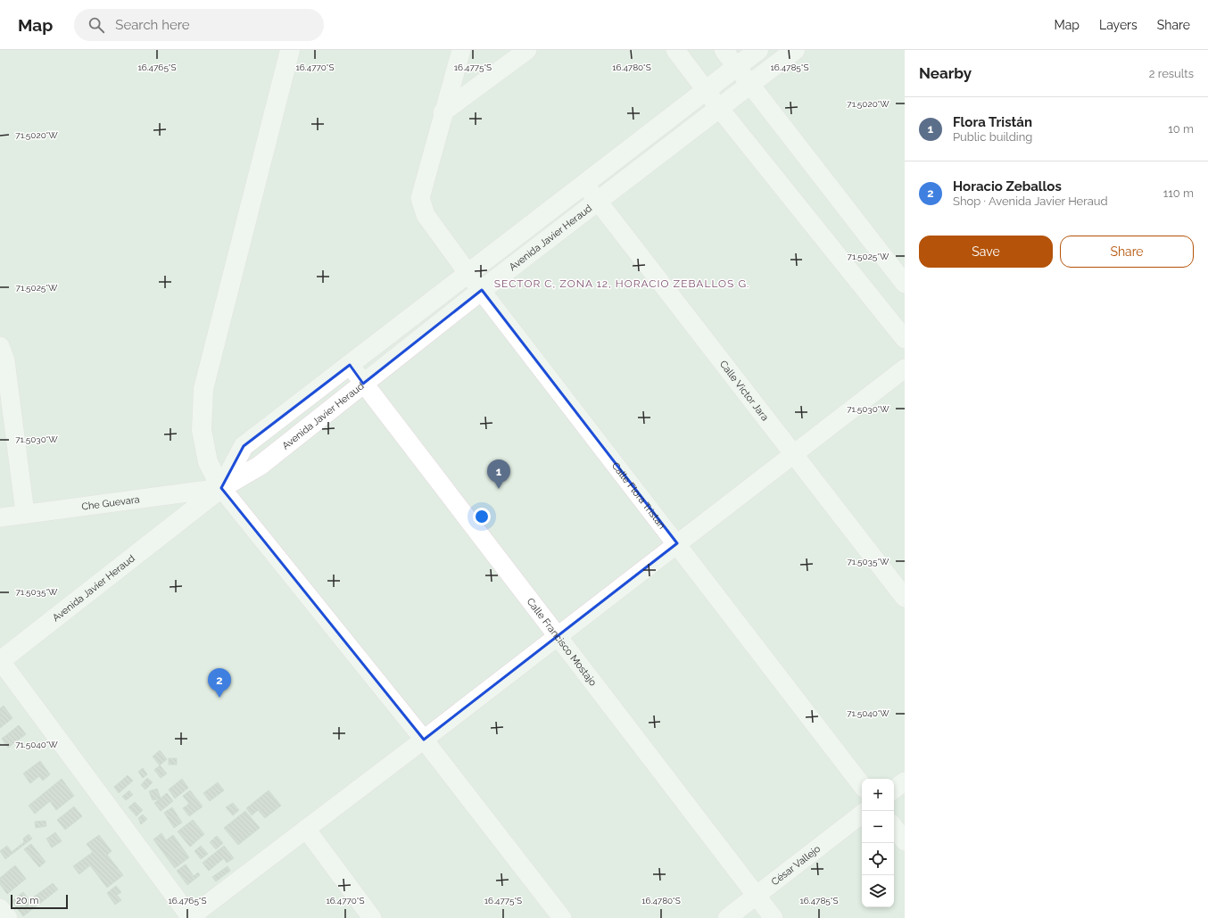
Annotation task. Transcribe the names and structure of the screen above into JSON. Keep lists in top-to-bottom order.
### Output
{
  "streets": {
    "street": [
      "Avenida Javier Heraud",
      "Calle Victor Jara",
      "Calle Flora Tristan",
      "Che Guevara",
      "Calle Francisco Mostajo",
      "César Vallejo"
    ]
  },
  "crossings": [
    ["Avenida Javier Heraud", "Calle Victor Jara"],
    ["Avenida Javier Heraud", "Calle Flora Tristan"],
    ["Avenida Javier Heraud", "Che Guevara"],
    ["Avenida Javier Heraud", "Calle Francisco Mostajo"],
    ["Calle Francisco Mostajo", "César Vallejo"]
  ],
  "districts": ["SECTOR C, ZONA 12, HORACIO ZEBALLOS G."],
  "scale_bar": "20 m",
  "page": {
    "header": "Map",
    "search": "Search here",
    "nav": ["Map", "Layers", "Share"],
    "heading": ["Nearby", "2 results"],
    "list": [
      {
        "mark": "1",
        "name": "Flora Tristán",
        "note": "Public building",
        "value": "10 m"
      },
      {
        "mark": "2",
        "name": "Horacio Zeballos",
        "note": "Shop · Avenida Javier Heraud",
        "value": "110 m"
      }
    ],
    "buttons": ["Save", "Share"],
    "pins": ["1", "2"],
    "map_buttons": ["+", "−"],
    "scale": "20 m"
  },
  "coordinates": [
    "16.4765°S",
    "16.4770°S",
    "16.4775°S",
    "16.4780°S",
    "16.4785°S",
    "71.5020°W",
    "71.5025°W",
    "71.5030°W",
    "71.5035°W",
    "71.5040°W"
  ]
}
